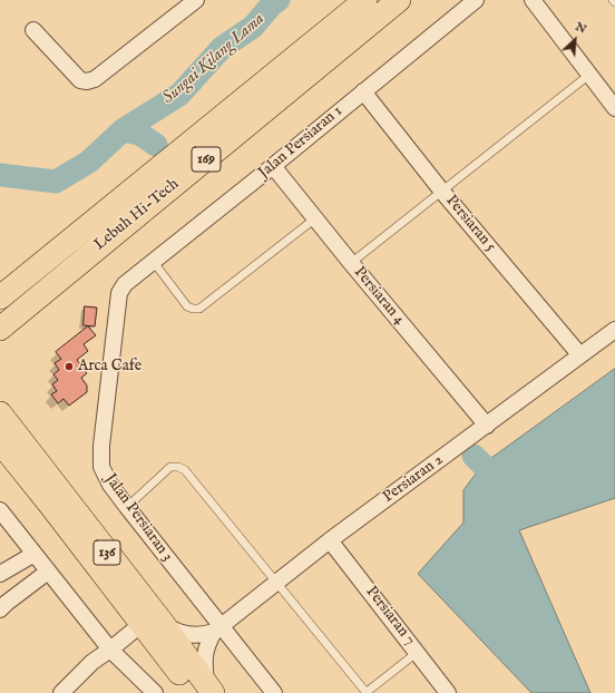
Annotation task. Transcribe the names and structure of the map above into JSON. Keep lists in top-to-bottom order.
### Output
{
  "streets": {
    "main road": ["169", "Lebuh Hi-Tech", "136"],
    "street": [
      "Jalan Persiaran 1",
      "Persiaran 5",
      "Persiaran 4",
      "Persiaran 2",
      "Jalan Persiaran 3",
      "Persiaran 7"
    ]
  },
  "crossings": [
    ["Jalan Persiaran 1", "Persiaran 5"],
    ["Jalan Persiaran 1", "Persiaran 4"],
    ["Jalan Persiaran 1", "Jalan Persiaran 3"],
    ["Persiaran 5", "Persiaran 2"],
    ["Persiaran 4", "Persiaran 2"],
    ["Persiaran 2", "Jalan Persiaran 3"],
    ["Persiaran 2", "Persiaran 7"]
  ],
  "water": ["Sungai Kilang Lama"],
  "places": ["Arca Cafe"],
  "north": "top right"
}
